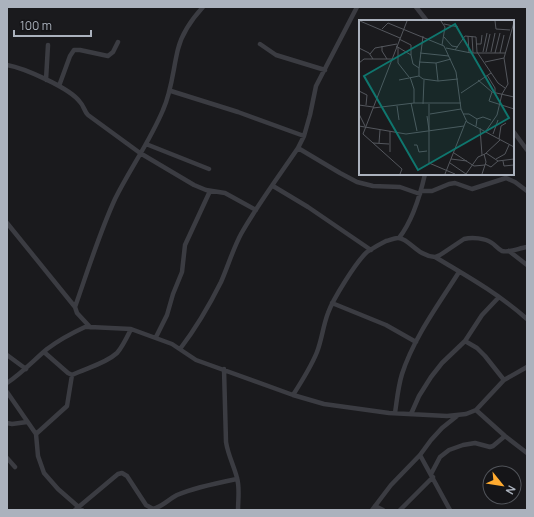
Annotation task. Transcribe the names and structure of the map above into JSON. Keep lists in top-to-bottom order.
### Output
{
  "scale_bar": "100 m",
  "north": "bottom right"
}
